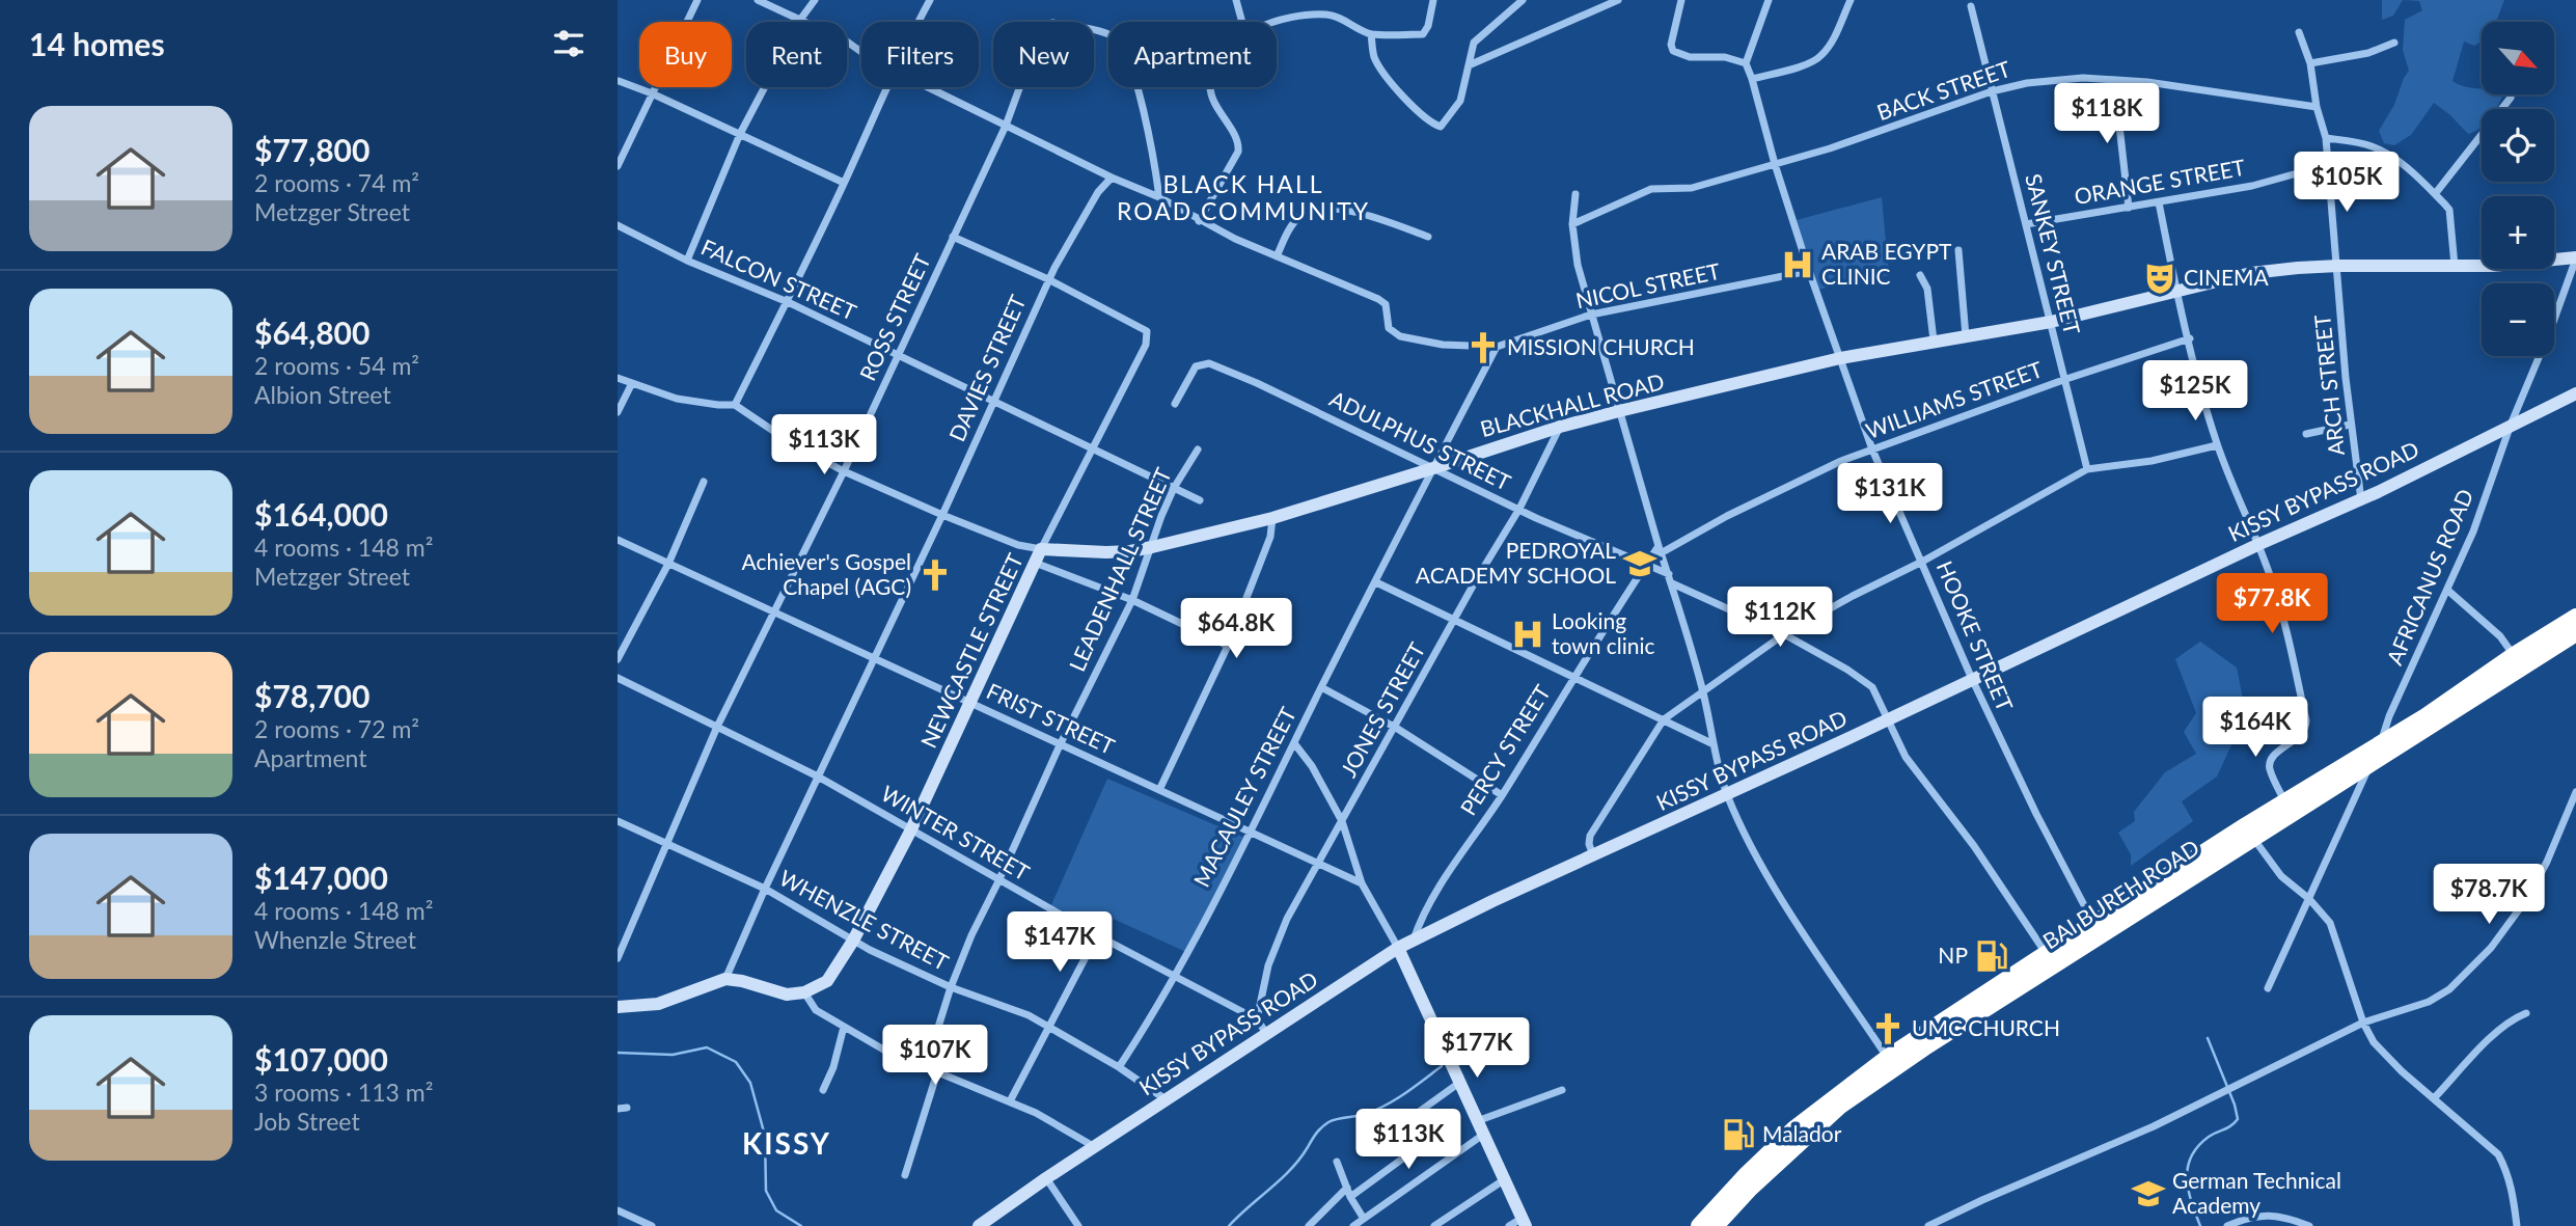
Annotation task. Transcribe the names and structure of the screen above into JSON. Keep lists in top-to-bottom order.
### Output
{
  "streets": {
    "highway": ["BAI BUREH ROAD"],
    "street": [
      "BACK STREET",
      "ORANGE STREET",
      "SANKEY STREET",
      "FALCON STREET",
      "NICOL STREET",
      "ROSS STREET",
      "DAVIES STREET",
      "ARCH STREET",
      "WILLIAMS STREET",
      "BLACKHALL ROAD",
      "ADULPHUS STREET",
      "KISSY BYPASS ROAD",
      "LEADENHALL STREET",
      "AFRICANUS ROAD",
      "HOOKE STREET",
      "NEWCASTLE STREET",
      "JONES STREET",
      "FRIST STREET",
      "PERCY STREET",
      "MACAULEY STREET",
      "WINTER STREET",
      "WHENZLE STREET"
    ]
  },
  "crossings": [
    ["BACK STREET", "SANKEY STREET"],
    ["BACK STREET", "HOOKE STREET"],
    ["ORANGE STREET", "SANKEY STREET"],
    ["SANKEY STREET", "WILLIAMS STREET"],
    ["SANKEY STREET", "BLACKHALL ROAD"],
    ["FALCON STREET", "ROSS STREET"],
    ["FALCON STREET", "DAVIES STREET"],
    ["FALCON STREET", "LEADENHALL STREET"],
    ["FALCON STREET", "NEWCASTLE STREET"],
    ["NICOL STREET", "HOOKE STREET"],
    ["NICOL STREET", "MACAULEY STREET"],
    ["ROSS STREET", "BLACKHALL ROAD"],
    ["ROSS STREET", "NEWCASTLE STREET"],
    ["ROSS STREET", "FRIST STREET"],
    ["ROSS STREET", "WINTER STREET"],
    ["ROSS STREET", "WHENZLE STREET"],
    ["DAVIES STREET", "BLACKHALL ROAD"],
    ["DAVIES STREET", "NEWCASTLE STREET"],
    ["DAVIES STREET", "FRIST STREET"],
    ["DAVIES STREET", "WINTER STREET"],
    ["DAVIES STREET", "WHENZLE STREET"],
    ["ARCH STREET", "BLACKHALL ROAD"],
    ["ARCH STREET", "KISSY BYPASS ROAD"],
    ["WILLIAMS STREET", "HOOKE STREET"],
    ["WILLIAMS STREET", "PERCY STREET"],
    ["BLACKHALL ROAD", "ADULPHUS STREET"],
    ["BLACKHALL ROAD", "LEADENHALL STREET"],
    ["BLACKHALL ROAD", "AFRICANUS ROAD"],
    ["BLACKHALL ROAD", "HOOKE STREET"],
    ["BLACKHALL ROAD", "NEWCASTLE STREET"],
    ["BLACKHALL ROAD", "JONES STREET"],
    ["BLACKHALL ROAD", "MACAULEY STREET"],
    ["ADULPHUS STREET", "JONES STREET"],
    ["ADULPHUS STREET", "PERCY STREET"],
    ["ADULPHUS STREET", "MACAULEY STREET"],
    ["KISSY BYPASS ROAD", "AFRICANUS ROAD"],
    ["KISSY BYPASS ROAD", "HOOKE STREET"],
    ["KISSY BYPASS ROAD", "PERCY STREET"],
    ["KISSY BYPASS ROAD", "WINTER STREET"],
    ["KISSY BYPASS ROAD", "WHENZLE STREET"],
    ["LEADENHALL STREET", "FRIST STREET"],
    ["LEADENHALL STREET", "WINTER STREET"],
    ["LEADENHALL STREET", "WHENZLE STREET"],
    ["NEWCASTLE STREET", "FRIST STREET"],
    ["NEWCASTLE STREET", "WINTER STREET"],
    ["NEWCASTLE STREET", "WHENZLE STREET"],
    ["JONES STREET", "FRIST STREET"],
    ["JONES STREET", "WINTER STREET"],
    ["FRIST STREET", "MACAULEY STREET"],
    ["MACAULEY STREET", "WINTER STREET"],
    ["MACAULEY STREET", "WHENZLE STREET"]
  ],
  "districts": ["BLACK HALL ROAD COMMUNITY", "KISSY"],
  "places": {
    "hospital": ["ARAB EGYPT CLINIC", "Looking town clinic"],
    "theatre": ["CINEMA"],
    "church": ["MISSION CHURCH", "Achiever's Gospel Chapel (AGC)", "UMC CHURCH"],
    "school or university": ["PEDROYAL ACADEMY SCHOOL", "German Technical Academy"],
    "fuel station": ["NP", "Malador"]
  },
  "north": "bottom right",
  "page": {
    "heading": "14 homes",
    "map_buttons": ["+", "−"],
    "chip": [
      "Buy",
      "Rent",
      "Filters",
      "New",
      "Apartment"
    ],
    "price": [
      "$118K",
      "$105K",
      "$125K",
      "$113K",
      "$131K",
      "$77.8K",
      "$112K",
      "$64.8K",
      "$164K",
      "$78.7K",
      "$147K",
      "$177K",
      "$107K",
      "$113K"
    ],
    "list": [
      {
        "name": "$77,800",
        "note": "2 rooms · 74 m² · Metzger Street"
      },
      {
        "name": "$64,800",
        "note": "2 rooms · 54 m² · Albion Street"
      },
      {
        "name": "$164,000",
        "note": "4 rooms · 148 m² · Metzger Street"
      },
      {
        "name": "$78,700",
        "note": "2 rooms · 72 m² · Apartment"
      },
      {
        "name": "$147,000",
        "note": "4 rooms · 148 m² · Whenzle Street"
      },
      {
        "name": "$107,000",
        "note": "3 rooms · 113 m² · Job Street"
      }
    ]
  }
}
